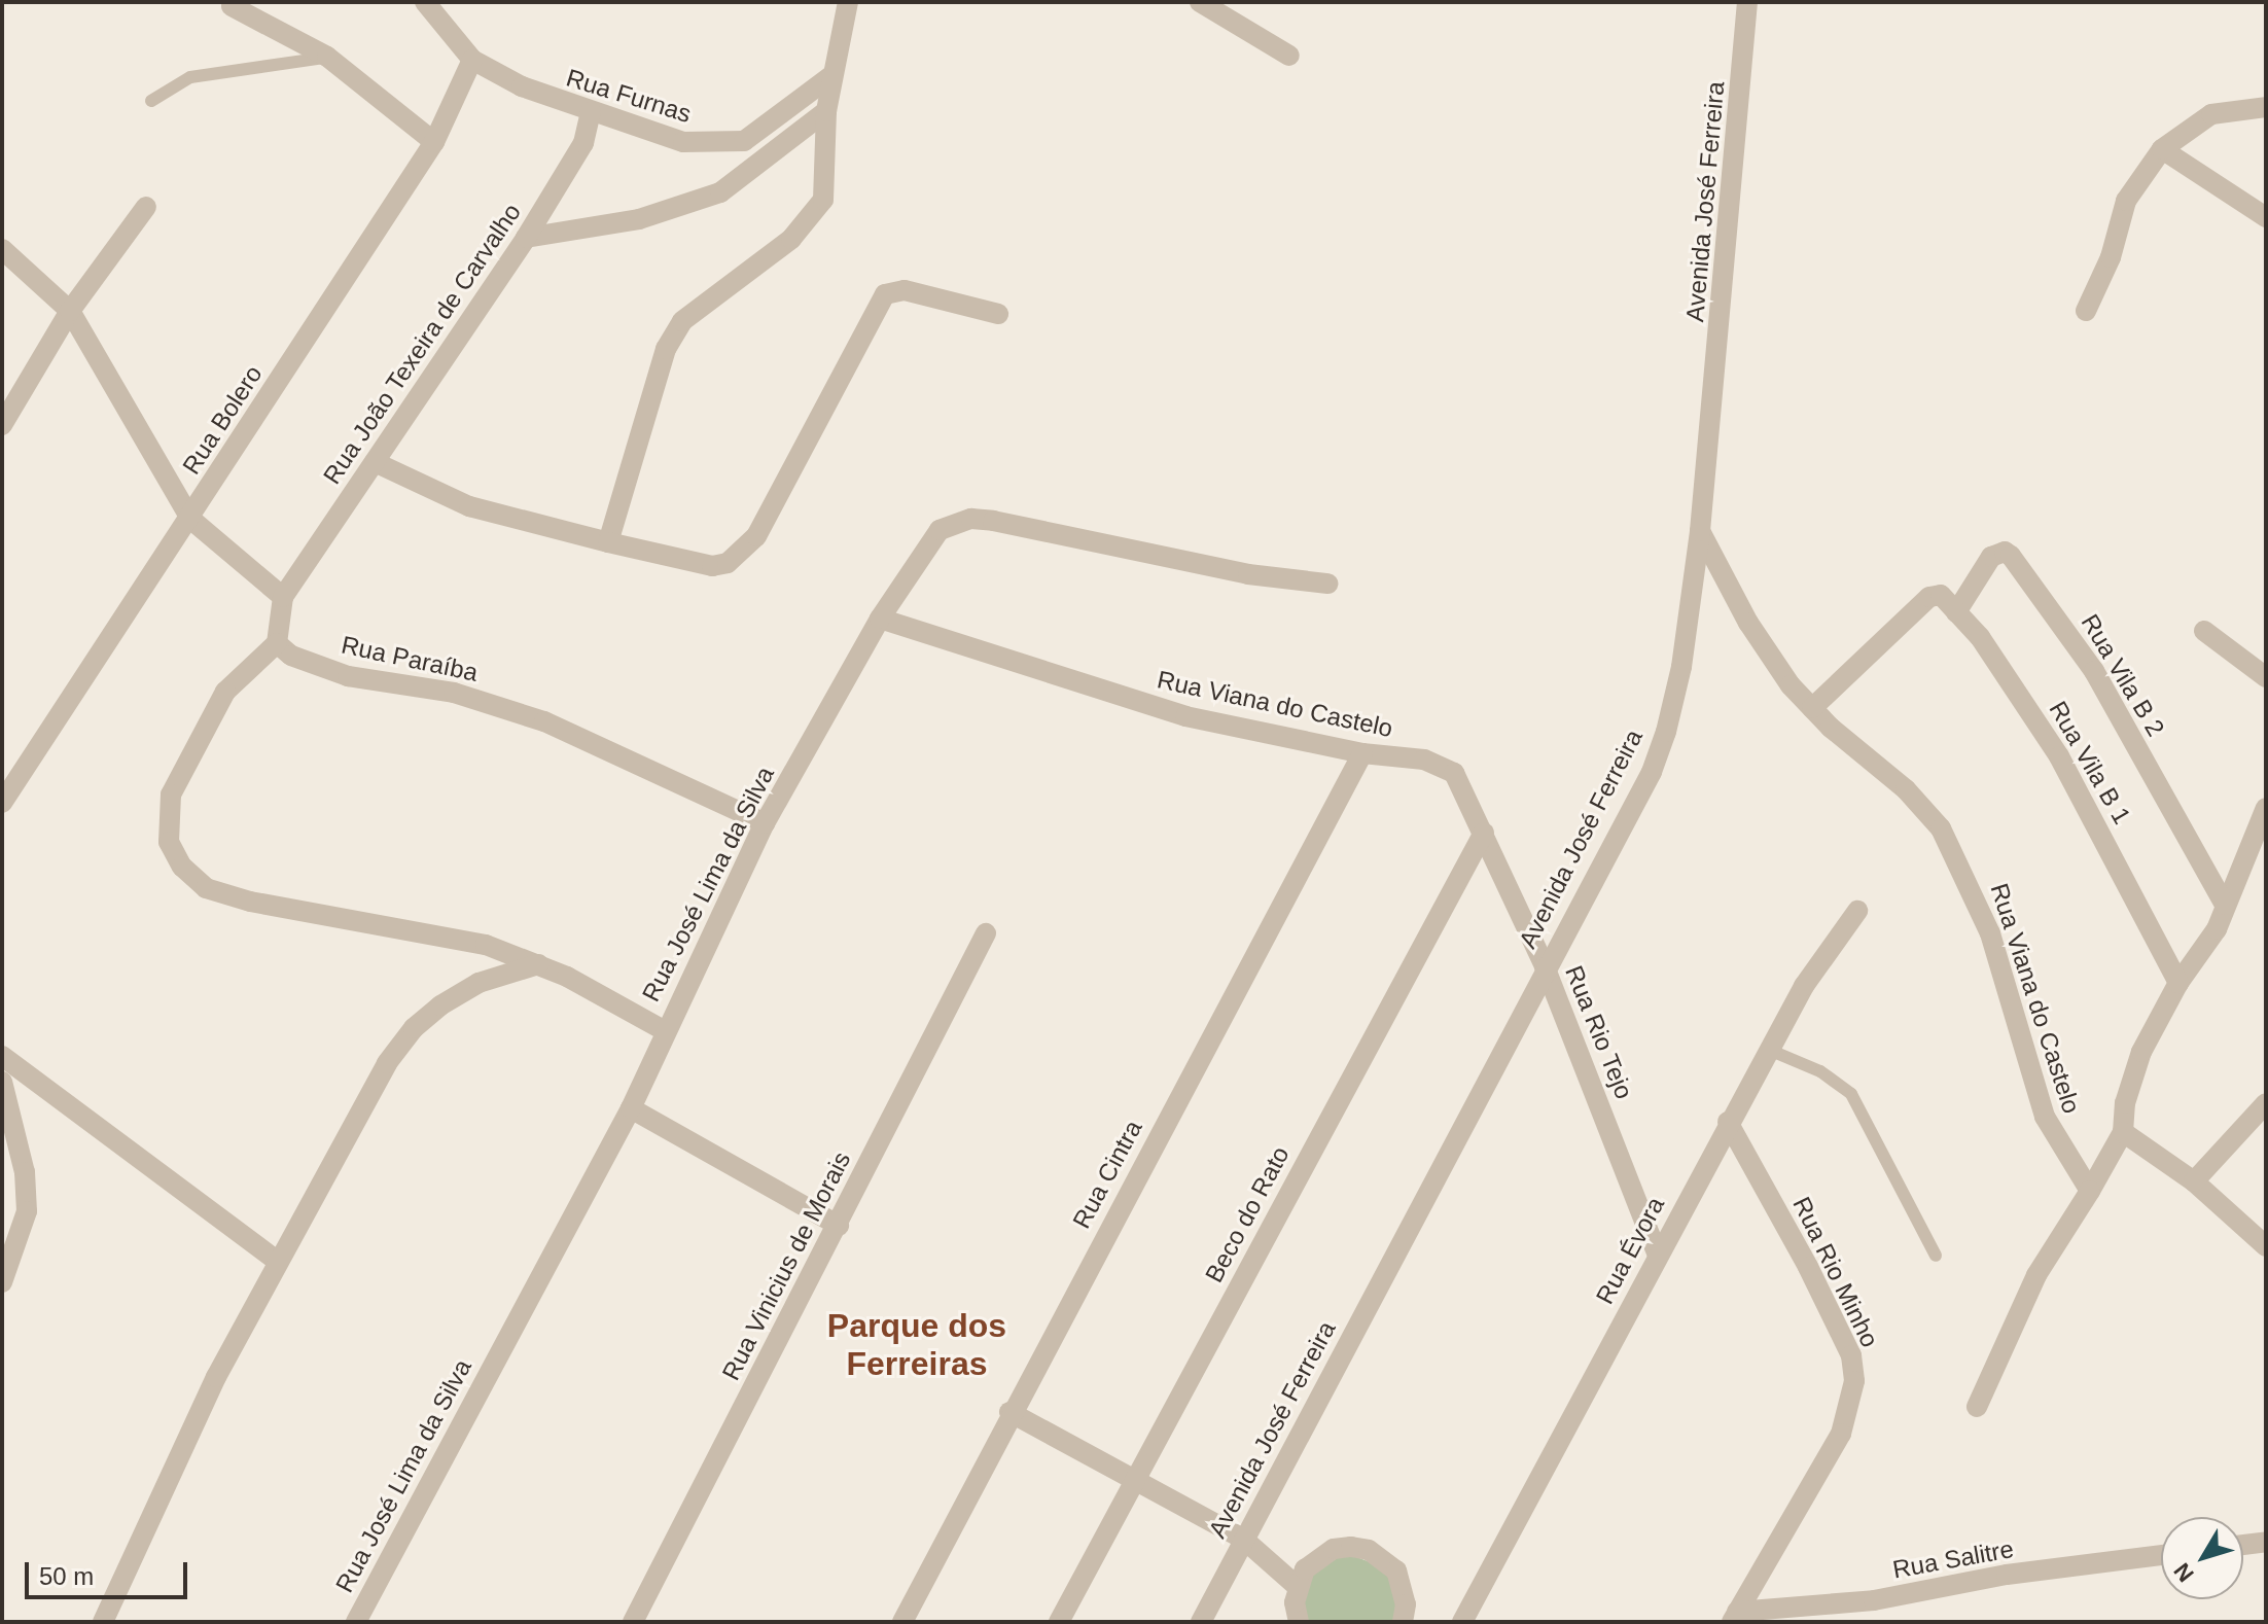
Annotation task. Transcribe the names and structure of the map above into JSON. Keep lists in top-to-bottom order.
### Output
{
  "streets": {
    "street": [
      "Rua Furnas",
      "Avenida José Ferreira",
      "Rua João Texeira de Carvalho",
      "Rua Bolero",
      "Rua Paraíba",
      "Rua Vila B 2",
      "Rua Viana do Castelo",
      "Rua Vila B 1",
      "Rua José Lima da Silva",
      "Rua Rio Tejo",
      "Rua Cintra",
      "Beco do Rato",
      "Rua Évora",
      "Rua Vinicius de Morais",
      "Rua Rio Minho",
      "Rua Salitre"
    ]
  },
  "crossings": [
    ["Rua Furnas", "Rua João Texeira de Carvalho"],
    ["Rua Furnas", "Rua Bolero"],
    ["Avenida José Ferreira", "Rua Viana do Castelo"],
    ["Avenida José Ferreira", "Rua Rio Tejo"],
    ["Rua Paraíba", "Rua José Lima da Silva"],
    ["Rua Vila B 2", "Rua Vila B 1"],
    ["Rua Viana do Castelo", "Rua Vila B 1"],
    ["Rua Viana do Castelo", "Rua José Lima da Silva"],
    ["Rua Viana do Castelo", "Rua Rio Tejo"],
    ["Rua Viana do Castelo", "Rua Cintra"],
    ["Rua Viana do Castelo", "Beco do Rato"],
    ["Rua Rio Tejo", "Beco do Rato"],
    ["Rua Rio Tejo", "Rua Évora"],
    ["Rua Évora", "Rua Rio Minho"],
    ["Rua Rio Minho", "Rua Salitre"]
  ],
  "districts": ["Parque dos Ferreiras"],
  "scale_bar": "50 m",
  "north": "bottom left"
}
